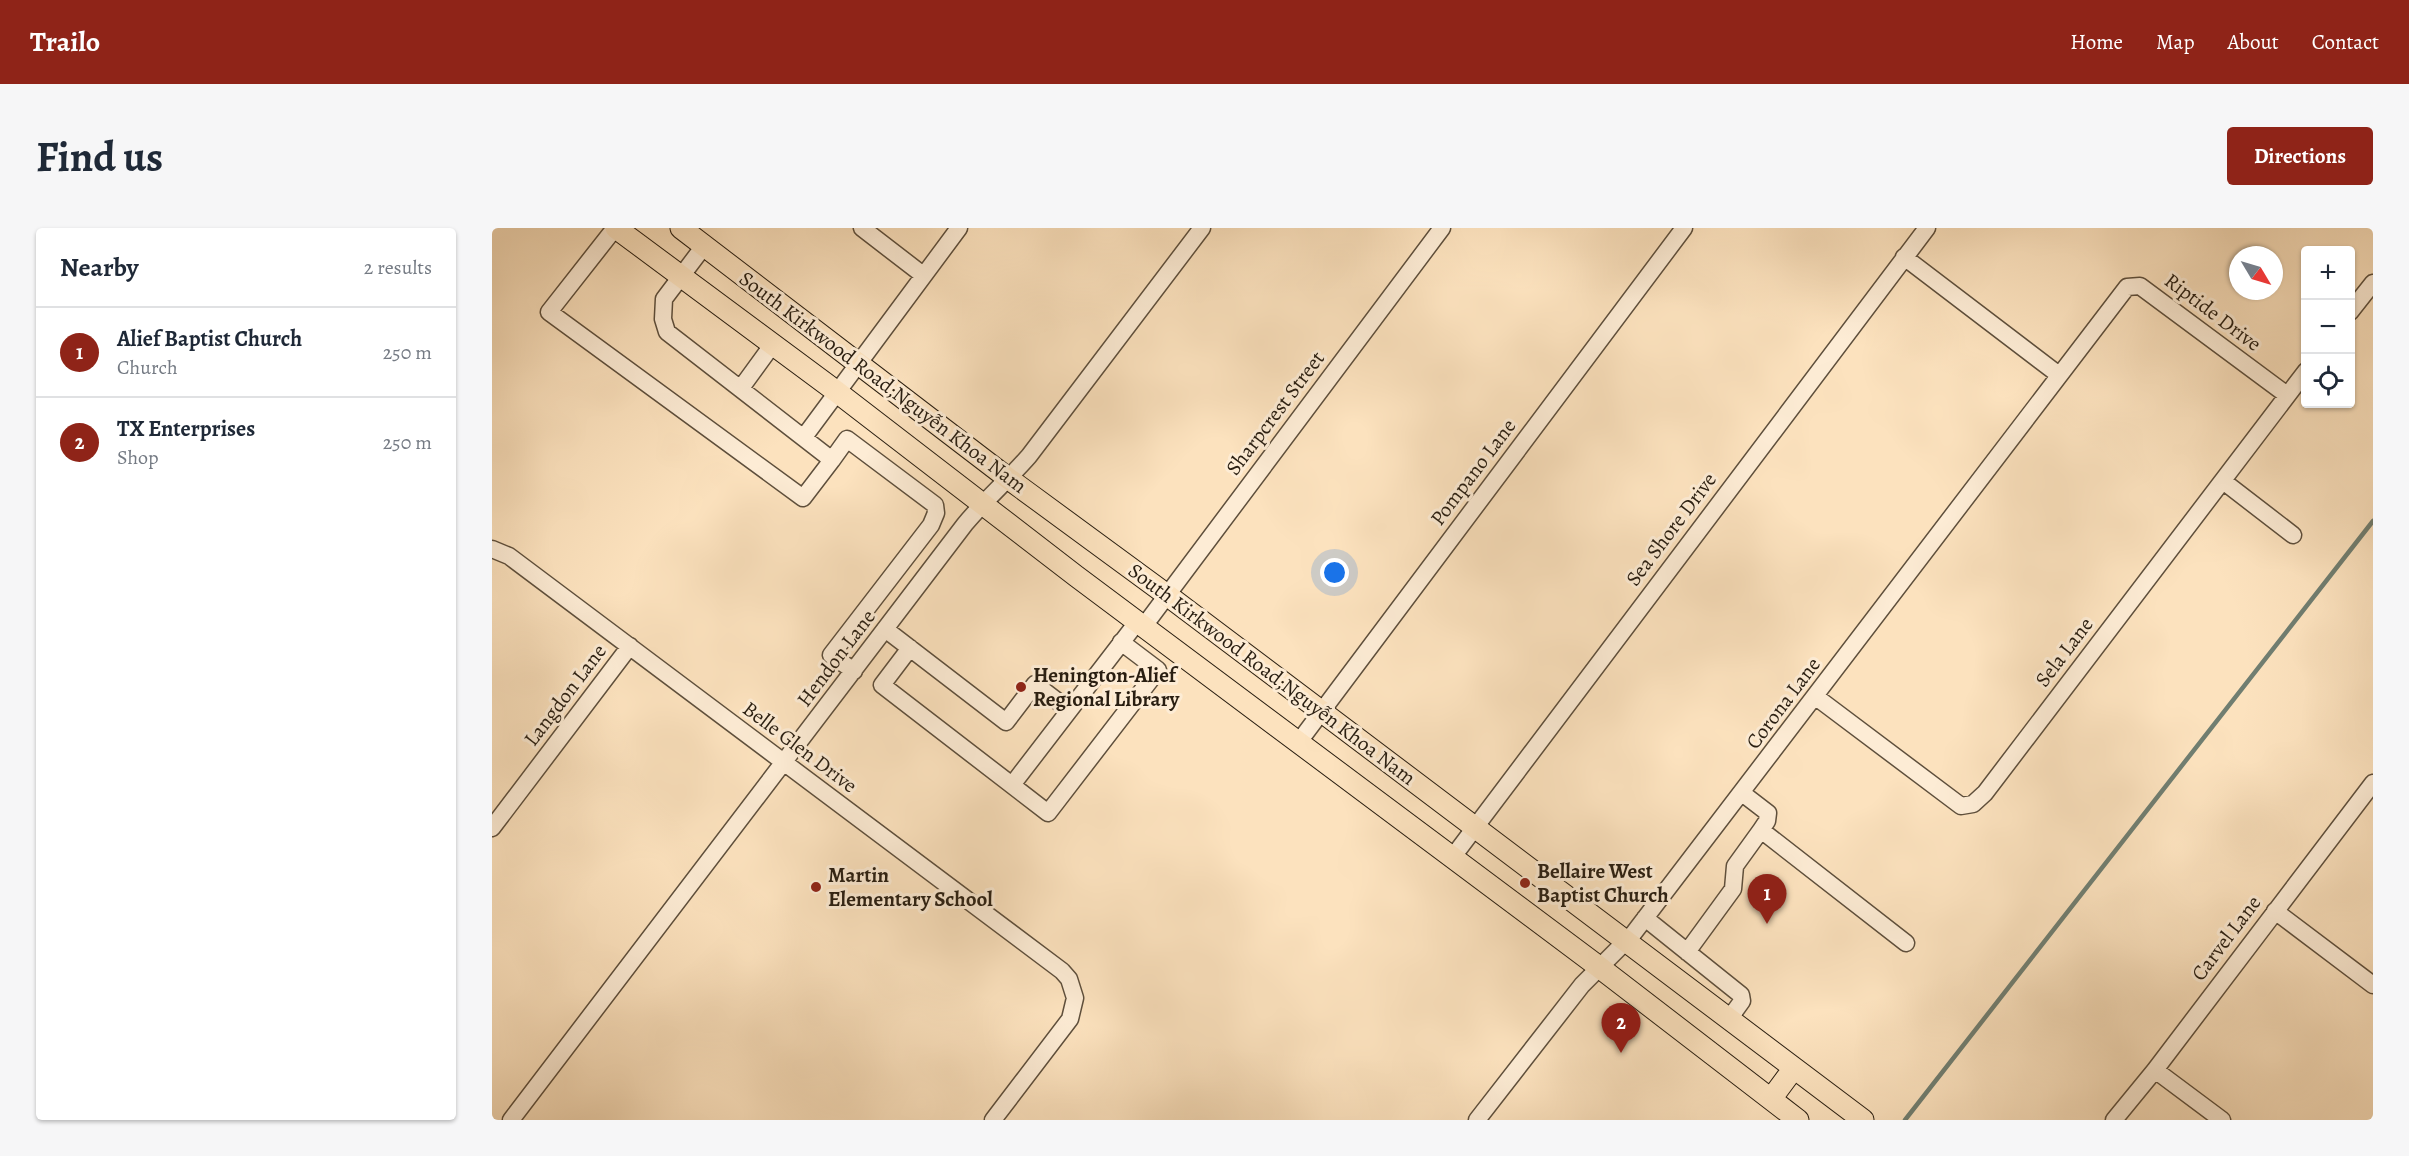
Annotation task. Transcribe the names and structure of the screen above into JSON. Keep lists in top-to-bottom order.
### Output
{
  "streets": {
    "main road": ["South Kirkwood Road;Nguyễn Khoa Nam"],
    "street": [
      "Riptide Drive",
      "Sharpcrest Street",
      "Pompano Lane",
      "Sea Shore Drive",
      "Sela Lane",
      "Hendon Lane",
      "Langdon Lane",
      "Corona Lane",
      "Belle Glen Drive",
      "Carvel Lane"
    ]
  },
  "crossings": [
    ["Riptide Drive", "Sela Lane"],
    ["Riptide Drive", "Corona Lane"],
    ["South Kirkwood Road;Nguyễn Khoa Nam", "Sharpcrest Street"],
    ["South Kirkwood Road;Nguyễn Khoa Nam", "Pompano Lane"],
    ["South Kirkwood Road;Nguyễn Khoa Nam", "Sea Shore Drive"],
    ["South Kirkwood Road;Nguyễn Khoa Nam", "Hendon Lane"],
    ["South Kirkwood Road;Nguyễn Khoa Nam", "Corona Lane"],
    ["Sela Lane", "Corona Lane"],
    ["Hendon Lane", "Belle Glen Drive"],
    ["Langdon Lane", "Belle Glen Drive"]
  ],
  "places": ["Henington-Alief Regional Library", "Bellaire West Baptist Church", "Martin Elementary School"],
  "north": "bottom right",
  "page": {
    "header": "Trailo",
    "nav": [
      "Home",
      "Map",
      "About",
      "Contact"
    ],
    "buttons": "Directions",
    "title": "Find us",
    "heading": ["Nearby", "2 results"],
    "map_buttons": ["+", "−"],
    "list": [
      {
        "mark": "1",
        "name": "Alief Baptist Church",
        "note": "Church",
        "value": "250 m"
      },
      {
        "mark": "2",
        "name": "TX Enterprises",
        "note": "Shop",
        "value": "250 m"
      }
    ],
    "pins": ["1", "2"]
  }
}
